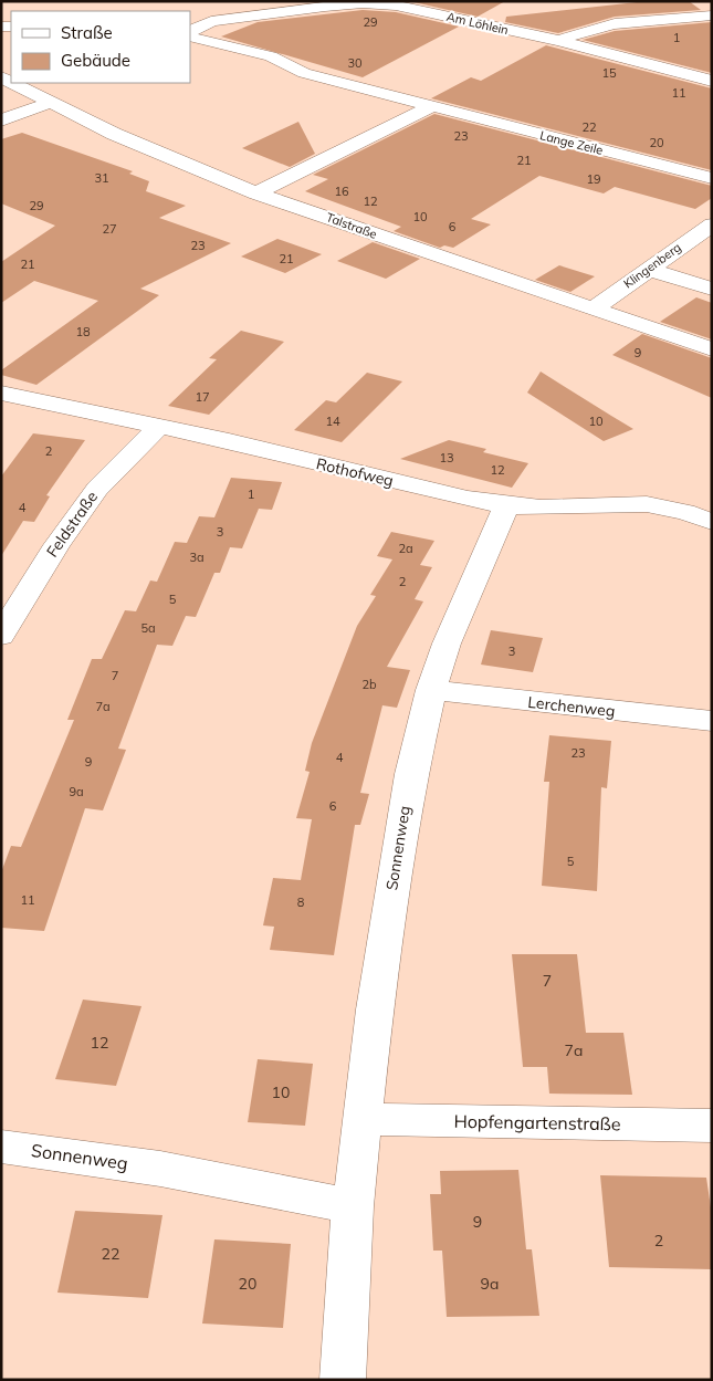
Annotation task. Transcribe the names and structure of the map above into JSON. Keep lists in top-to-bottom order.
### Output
{
  "streets": {
    "street": [
      "Am Löhlein",
      "Lange Zeile",
      "Talstraße",
      "Klingenberg",
      "Rothofweg",
      "Feldstraße",
      "Lerchenweg",
      "Sonnenweg",
      "Hopfengartenstraße"
    ]
  },
  "crossings": [
    ["Talstraße", "Klingenberg"],
    ["Rothofweg", "Feldstraße"],
    ["Rothofweg", "Sonnenweg"],
    ["Lerchenweg", "Sonnenweg"],
    ["Sonnenweg", "Hopfengartenstraße"]
  ],
  "house_numbers": [
    "29",
    "1",
    "30",
    "15",
    "11",
    "22",
    "23",
    "20",
    "21",
    "31",
    "19",
    "16",
    "12",
    "29",
    "10",
    "6",
    "27",
    "23",
    "21",
    "21",
    "18",
    "9",
    "17",
    "14",
    "10",
    "2",
    "13",
    "12",
    "1",
    "4",
    "3",
    "2a",
    "3a",
    "2",
    "5",
    "5a",
    "3",
    "7",
    "2b",
    "7a",
    "23",
    "4",
    "9",
    "9a",
    "6",
    "5",
    "11",
    "8",
    "7",
    "12",
    "7a",
    "10",
    "9",
    "2",
    "22",
    "20",
    "9a"
  ],
  "legend": ["Straße", "Gebäude"]
}
